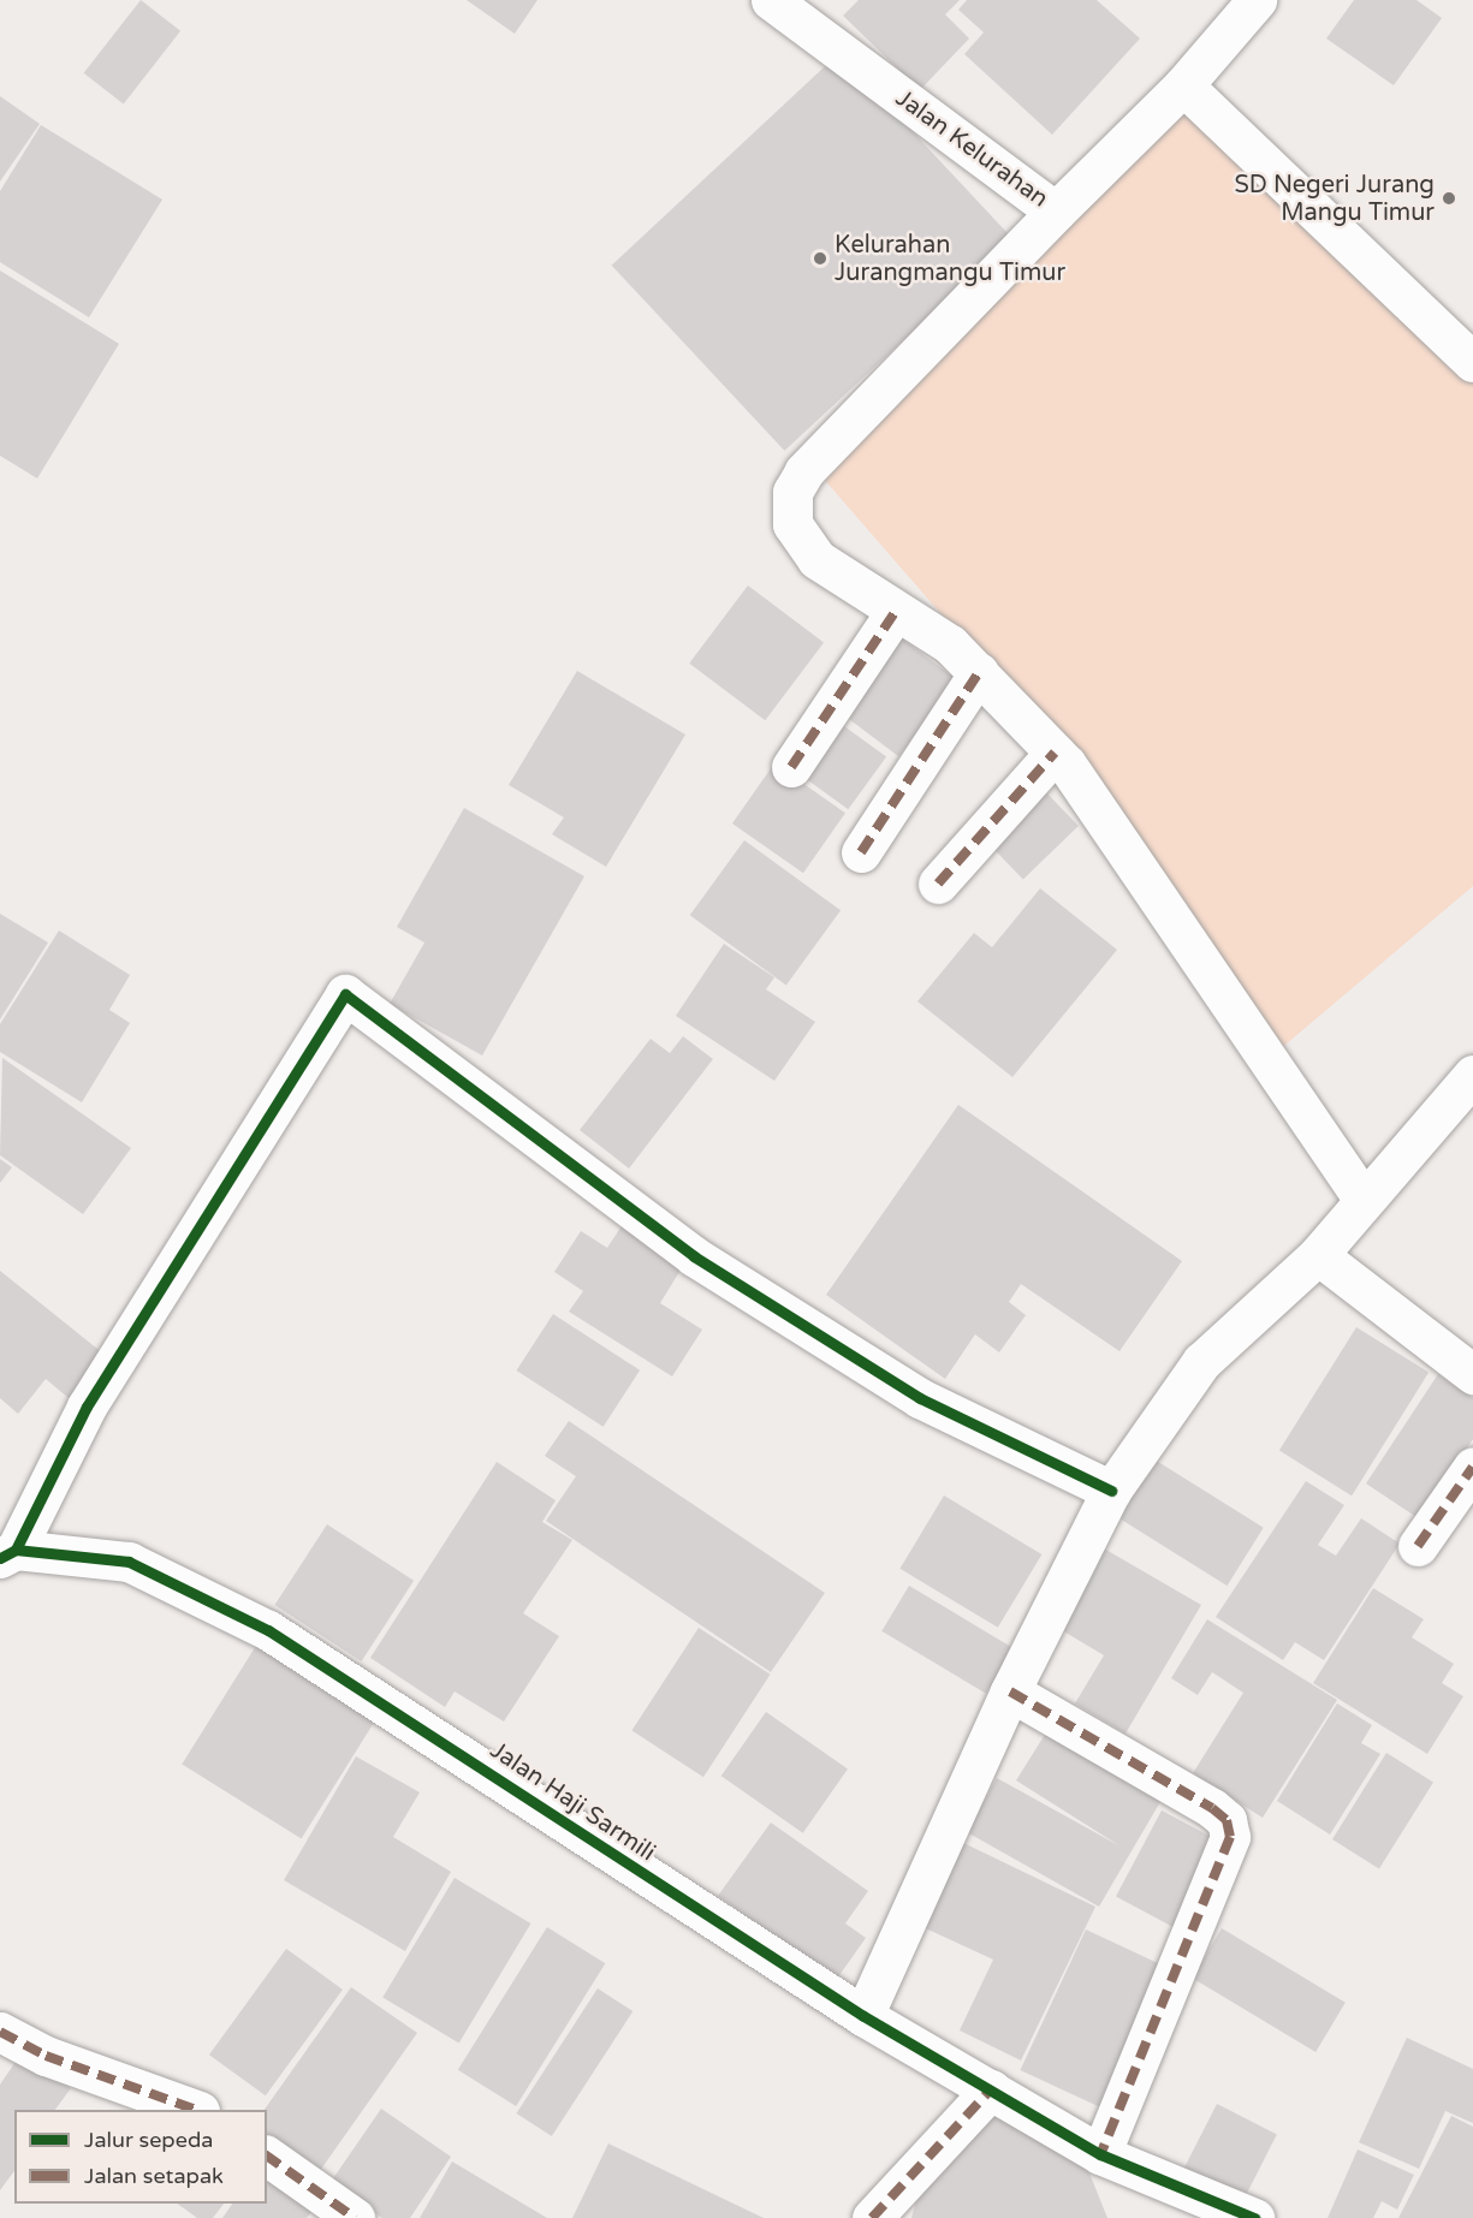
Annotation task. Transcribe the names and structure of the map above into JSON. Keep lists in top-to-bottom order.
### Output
{
  "streets": {
    "street": ["Jalan Kelurahan", "Jalan Haji Sarmili"]
  },
  "places": ["SD Negeri Jurang Mangu Timur", "Kelurahan Jurangmangu Timur"],
  "legend": ["Jalur sepeda", "Jalan setapak"]
}
